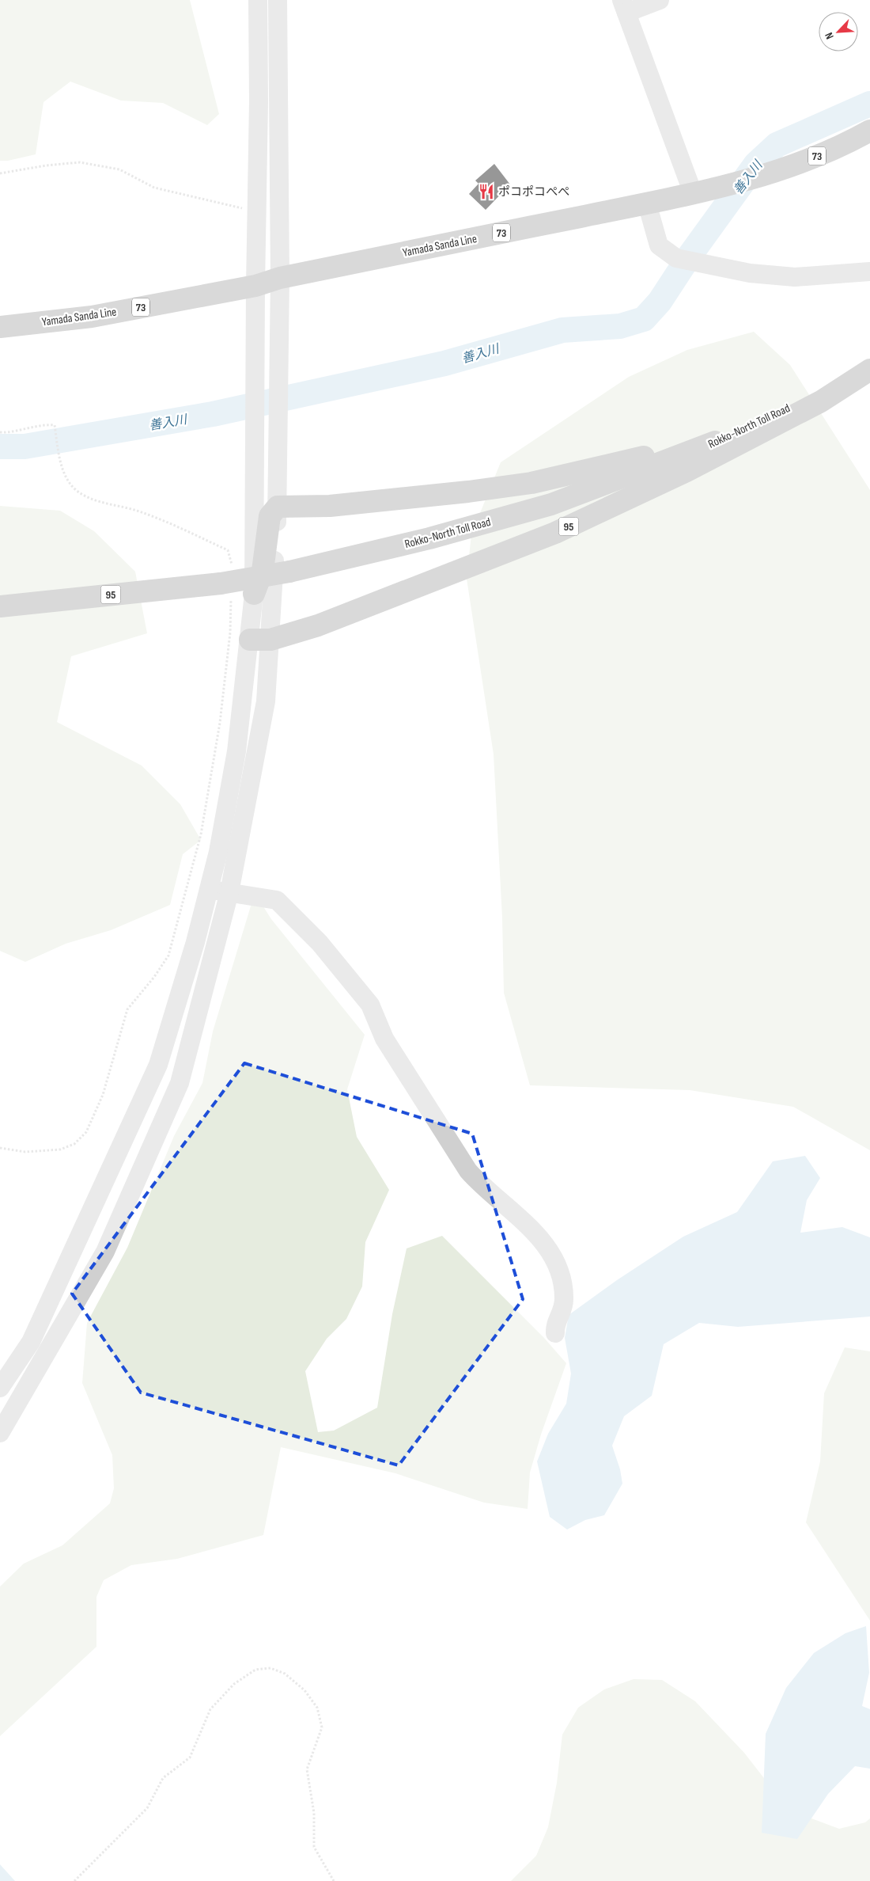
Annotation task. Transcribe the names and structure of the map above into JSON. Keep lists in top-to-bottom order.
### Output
{
  "streets": {
    "main road": [
      "73",
      "Yamada Sanda Line",
      "Rokko-North Toll Road",
      "95"
    ]
  },
  "crossings": [
    ["Rokko-North Toll Road", "95"]
  ],
  "water": ["善入川"],
  "places": {
    "restaurant": ["ポコポコぺぺ"]
  },
  "north": "bottom left"
}
